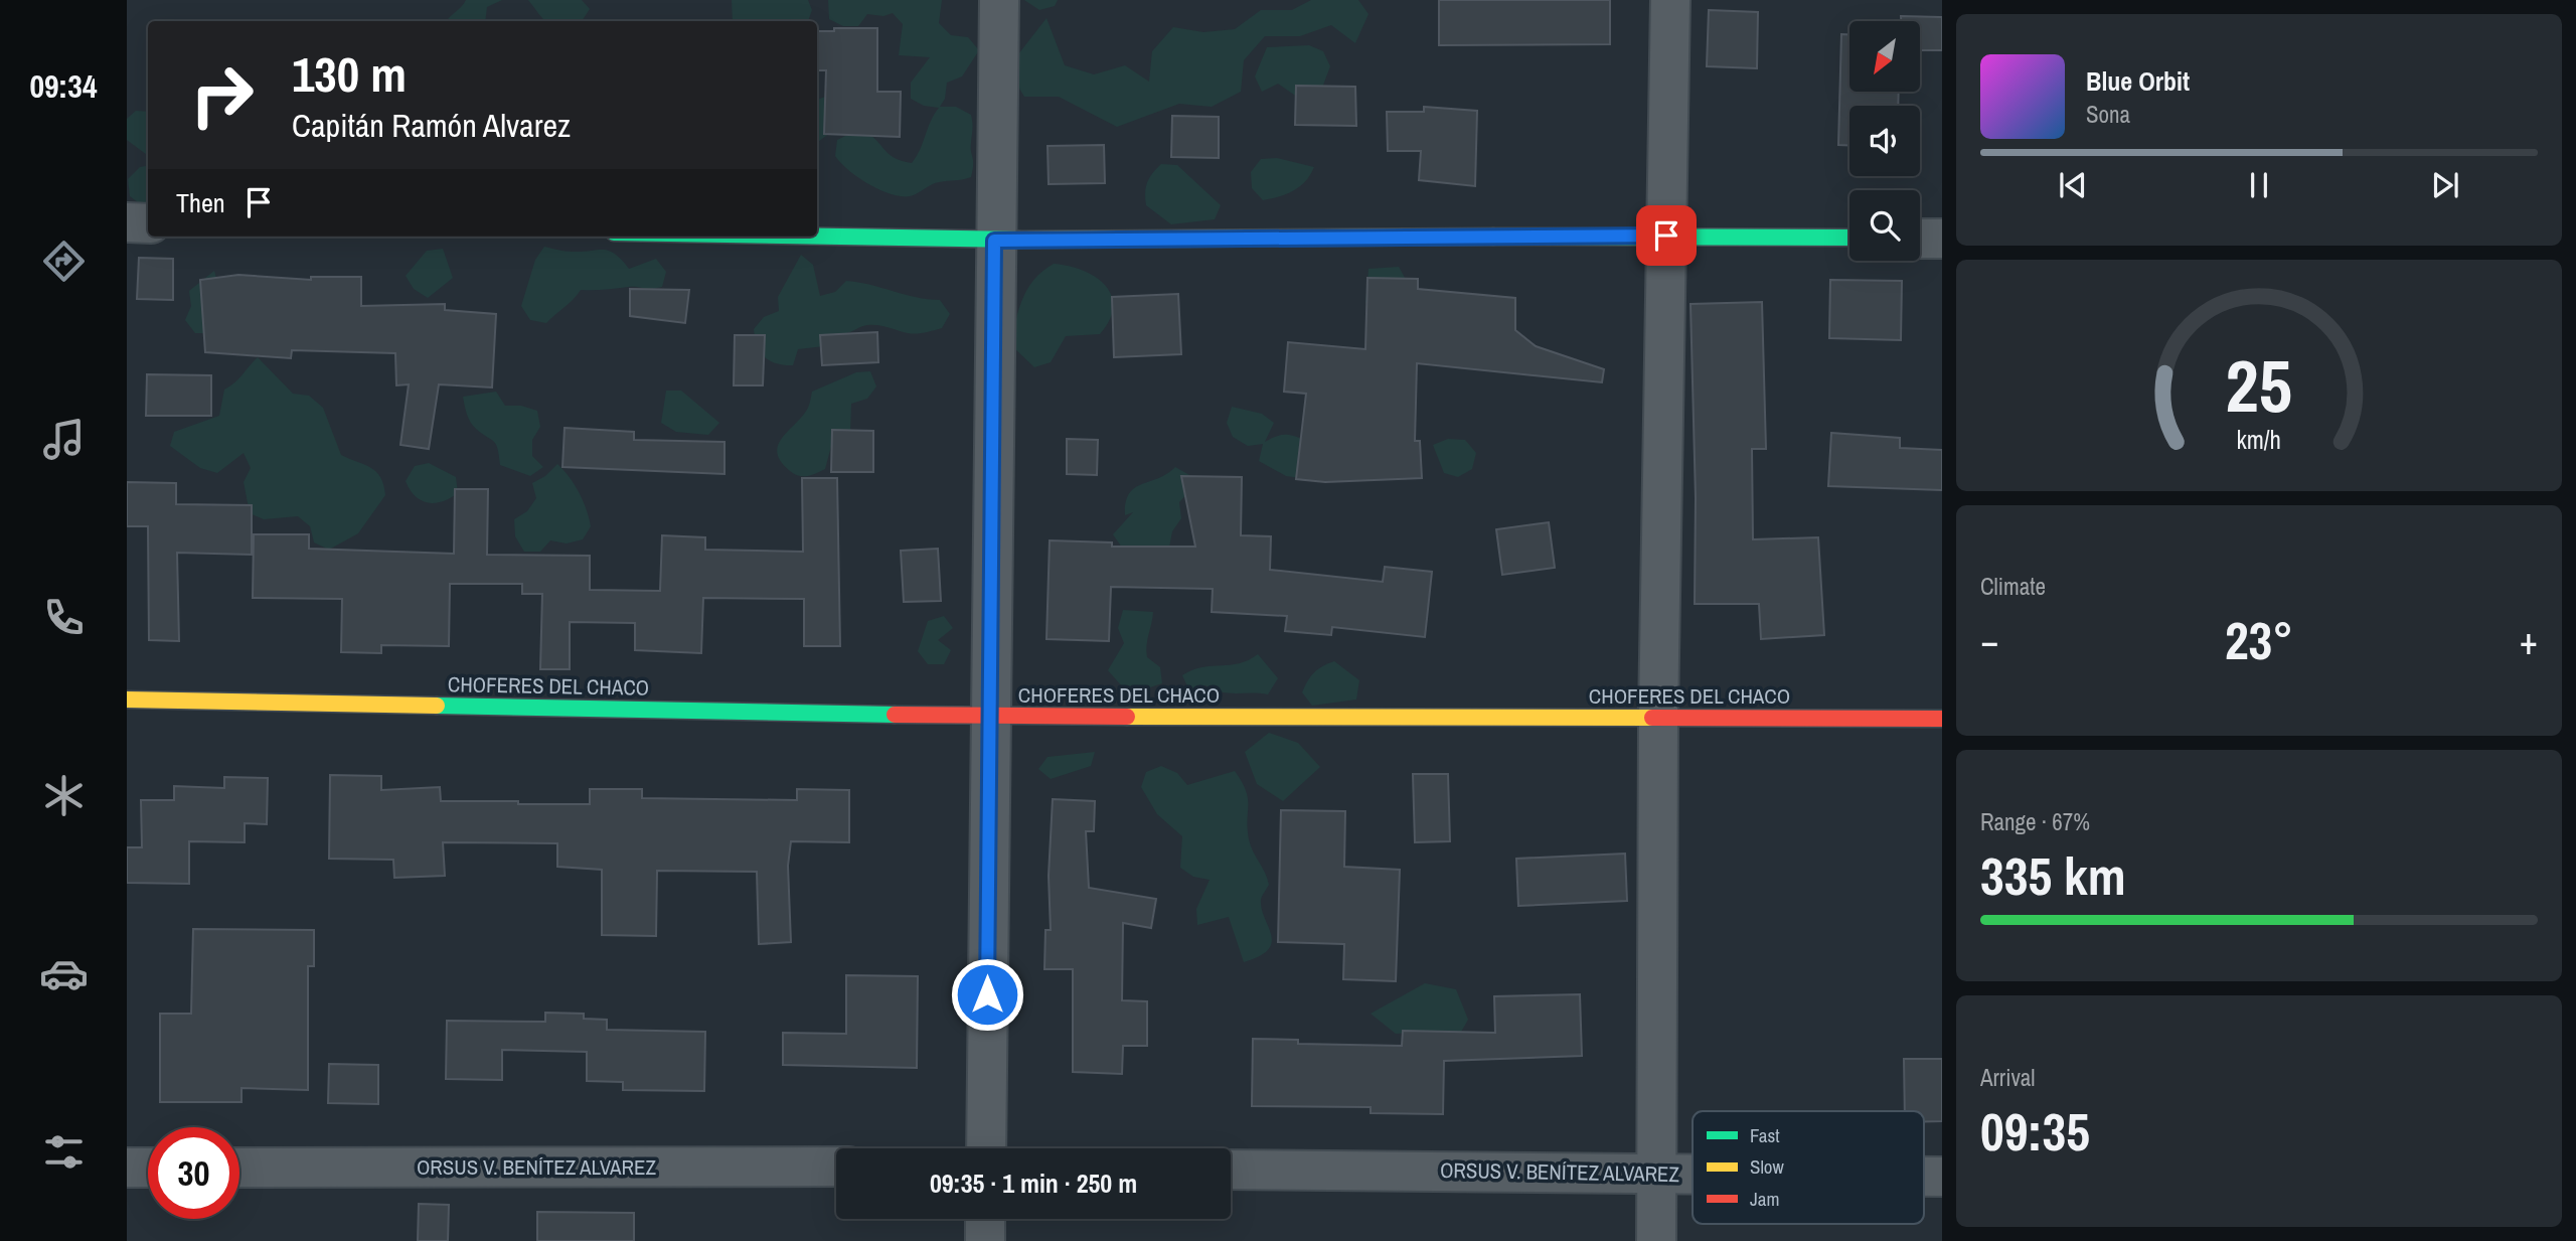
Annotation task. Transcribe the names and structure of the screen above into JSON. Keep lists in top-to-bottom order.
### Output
{
  "streets": {
    "street": ["CHOFERES DEL CHACO", "ORSUS V. BENÍTEZ ALVAREZ"]
  },
  "legend": ["Fast", "Slow", "Jam"],
  "north": "bottom left",
  "page": {
    "tabs": "09:34",
    "turn": ["130 m", "Capitán Ramón Alvarez"],
    "song": ["Blue Orbit", "Sona"],
    "then": "Then",
    "tile": [
      "Climate",
      ["Range · 67%", "335 km"],
      ["Arrival", "09:35"]
    ],
    "heat": ["−", "23°", "+"],
    "limit": "30",
    "trip": "09:35 · 1 min · 250 m",
    "gauge": ["25", "km/h"]
  }
}
